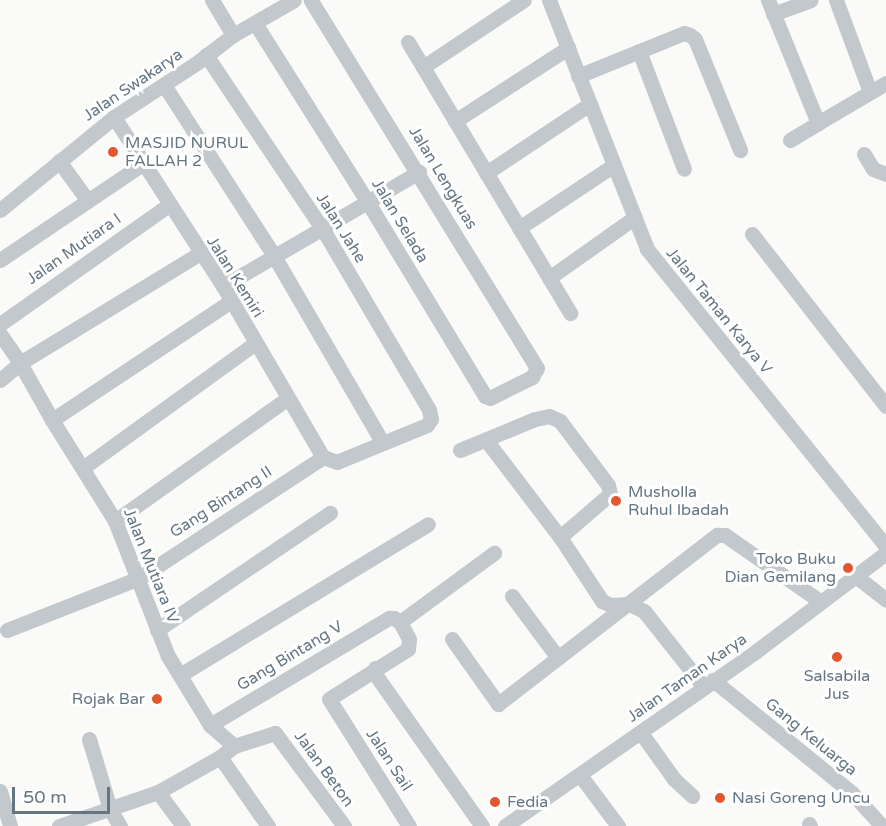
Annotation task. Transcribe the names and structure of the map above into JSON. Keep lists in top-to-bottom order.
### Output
{
  "streets": {
    "street": [
      "Jalan Swakarya",
      "Jalan Lengkuas",
      "Jalan Selada",
      "Jalan Jahe",
      "Jalan Mutiara I",
      "Jalan Kemiri",
      "Jalan Taman Karya V",
      "Gang Bintang II",
      "Jalan Mutiara IV",
      "Gang Bintang V",
      "Jalan Taman Karya",
      "Gang Keluarga",
      "Jalan Sail",
      "Jalan Beton"
    ]
  },
  "crossings": [
    ["Jalan Swakarya", "Jalan Selada"],
    ["Jalan Swakarya", "Jalan Jahe"],
    ["Jalan Swakarya", "Jalan Kemiri"],
    ["Jalan Lengkuas", "Jalan Selada"],
    ["Jalan Mutiara I", "Jalan Kemiri"],
    ["Jalan Kemiri", "Gang Bintang II"],
    ["Gang Bintang II", "Jalan Mutiara IV"],
    ["Jalan Mutiara IV", "Gang Bintang V"],
    ["Jalan Mutiara IV", "Jalan Beton"],
    ["Jalan Taman Karya", "Gang Keluarga"]
  ],
  "places": [
    "MASJID NURUL FALLAH 2",
    "Musholla Ruhul Ibadah",
    "Toko Buku Dian Gemilang",
    "Salsabila Jus",
    "Rojak Bar",
    "Nasi Goreng Uncu",
    "Fedia"
  ],
  "scale_bar": "50 m"
}
